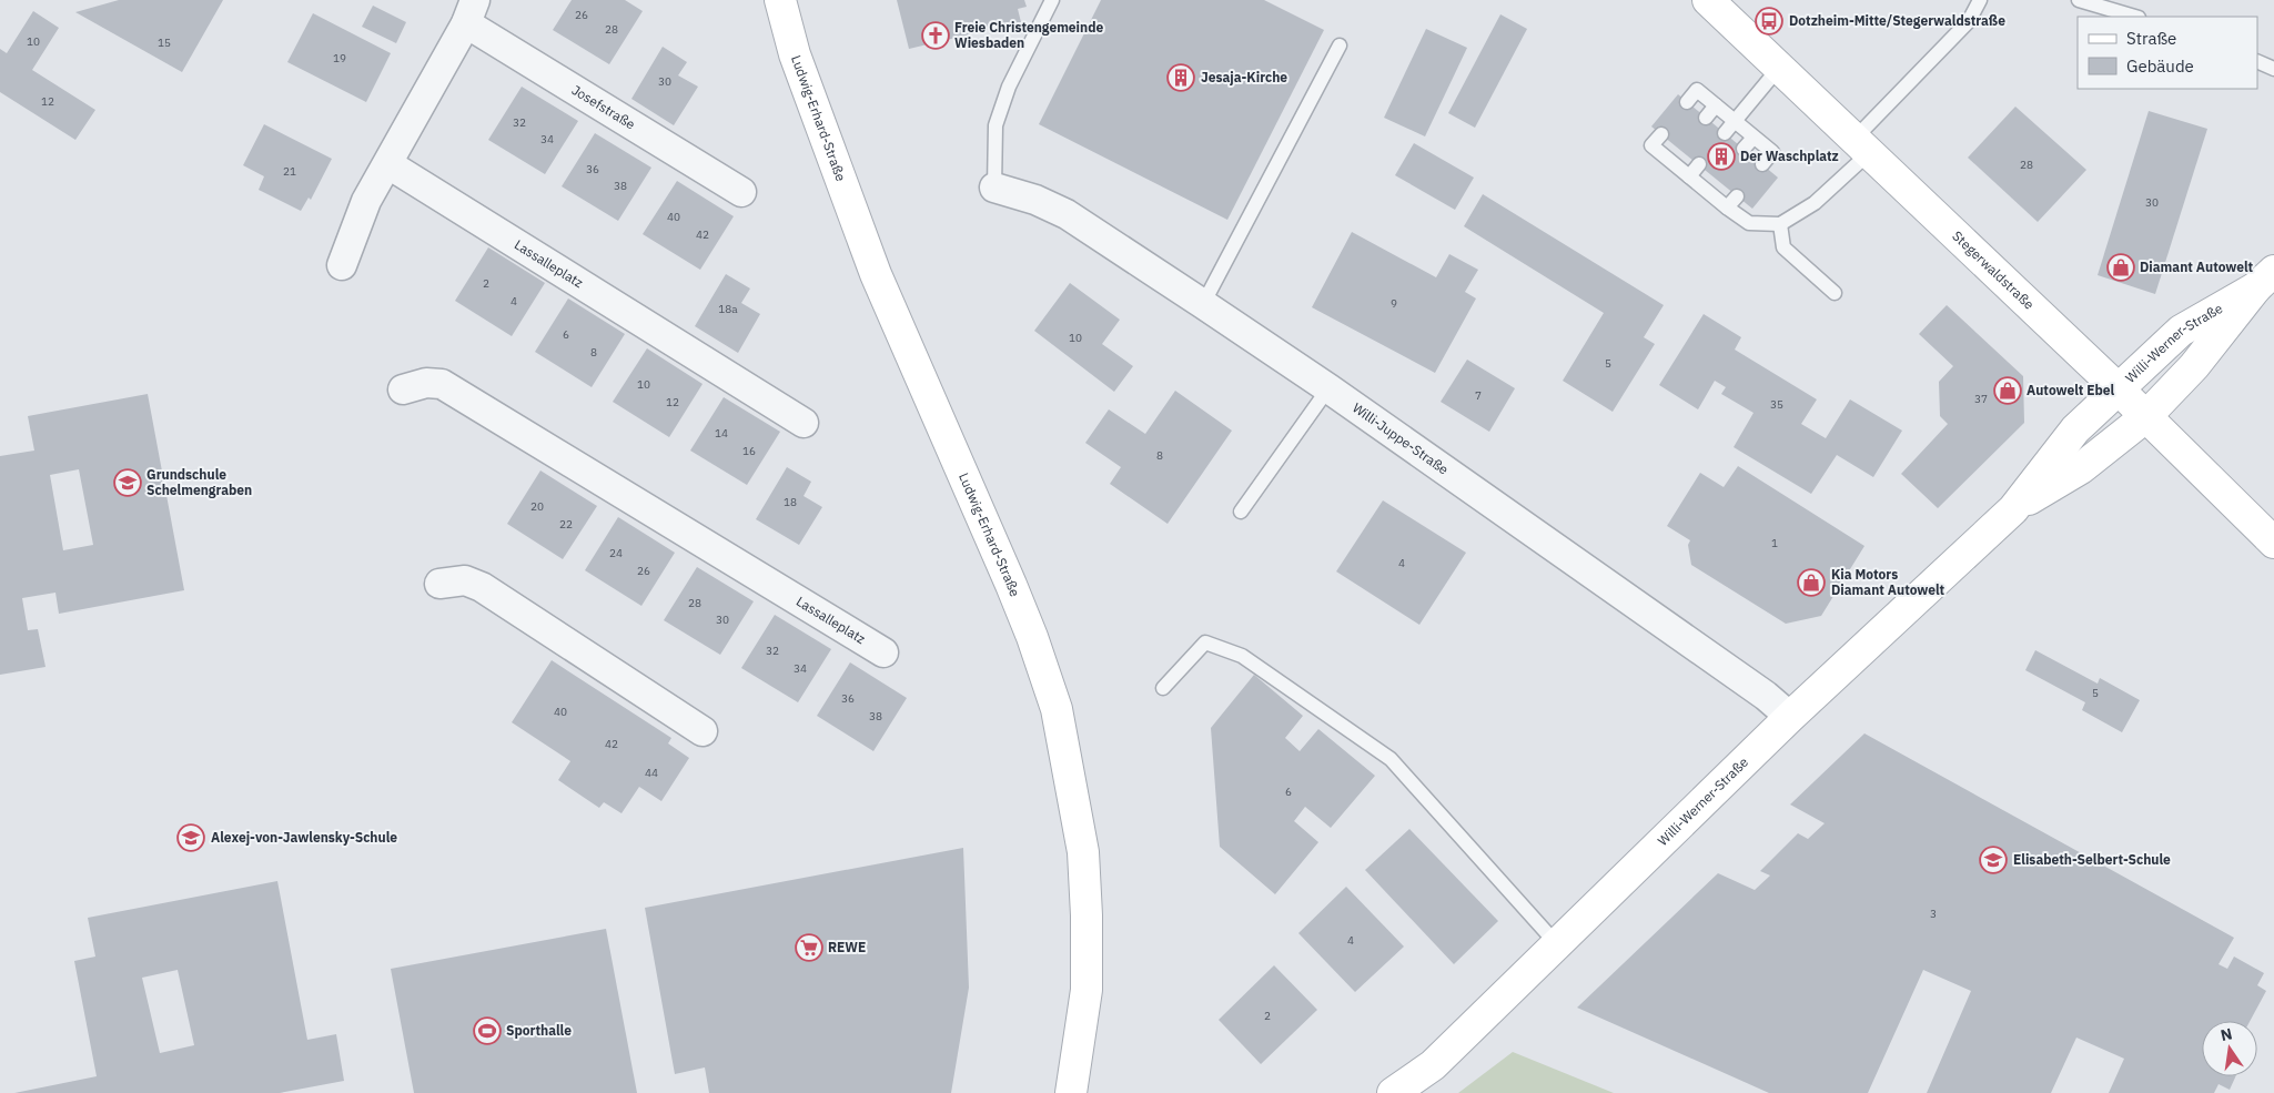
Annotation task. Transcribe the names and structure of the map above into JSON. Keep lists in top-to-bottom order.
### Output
{
  "streets": {
    "street": [
      "Josefstraße",
      "Ludwig-Erhard-Straße",
      "Lassalleplatz",
      "Stegerwaldstraße",
      "Willi-Werner-Straße",
      "Willi-Juppe-Straße"
    ]
  },
  "crossings": [
    ["Josefstraße", "Lassalleplatz"],
    ["Stegerwaldstraße", "Willi-Werner-Straße"],
    ["Willi-Werner-Straße", "Willi-Juppe-Straße"]
  ],
  "places": {
    "bus stop": ["Dotzheim-Mitte/Stegerwaldstraße"],
    "church": ["Freie Christengemeinde Wiesbaden"],
    "building": ["Jesaja-Kirche", "Der Waschplatz"],
    "shop": ["Diamant Autowelt", "Autowelt Ebel", "Kia Motors Diamant Autowelt"],
    "school or university": ["Grundschule Schelmengraben", "Alexej-von-Jawlensky-Schule", "Elisabeth-Selbert-Schule"],
    "supermarket": ["REWE"],
    "sports": ["Sporthalle"]
  },
  "house_numbers": [
    "26",
    "28",
    "10",
    "15",
    "19",
    "30",
    "12",
    "32",
    "34",
    "28",
    "36",
    "21",
    "38",
    "30",
    "40",
    "42",
    "2",
    "4",
    "9",
    "18a",
    "6",
    "10",
    "8",
    "5",
    "10",
    "7",
    "37",
    "12",
    "35",
    "14",
    "16",
    "8",
    "18",
    "20",
    "22",
    "1",
    "24",
    "4",
    "26",
    "28",
    "30",
    "32",
    "34",
    "5",
    "36",
    "40",
    "38",
    "42",
    "44",
    "6",
    "3",
    "4",
    "2"
  ],
  "legend": ["Straße", "Gebäude"],
  "north": "top"
}
